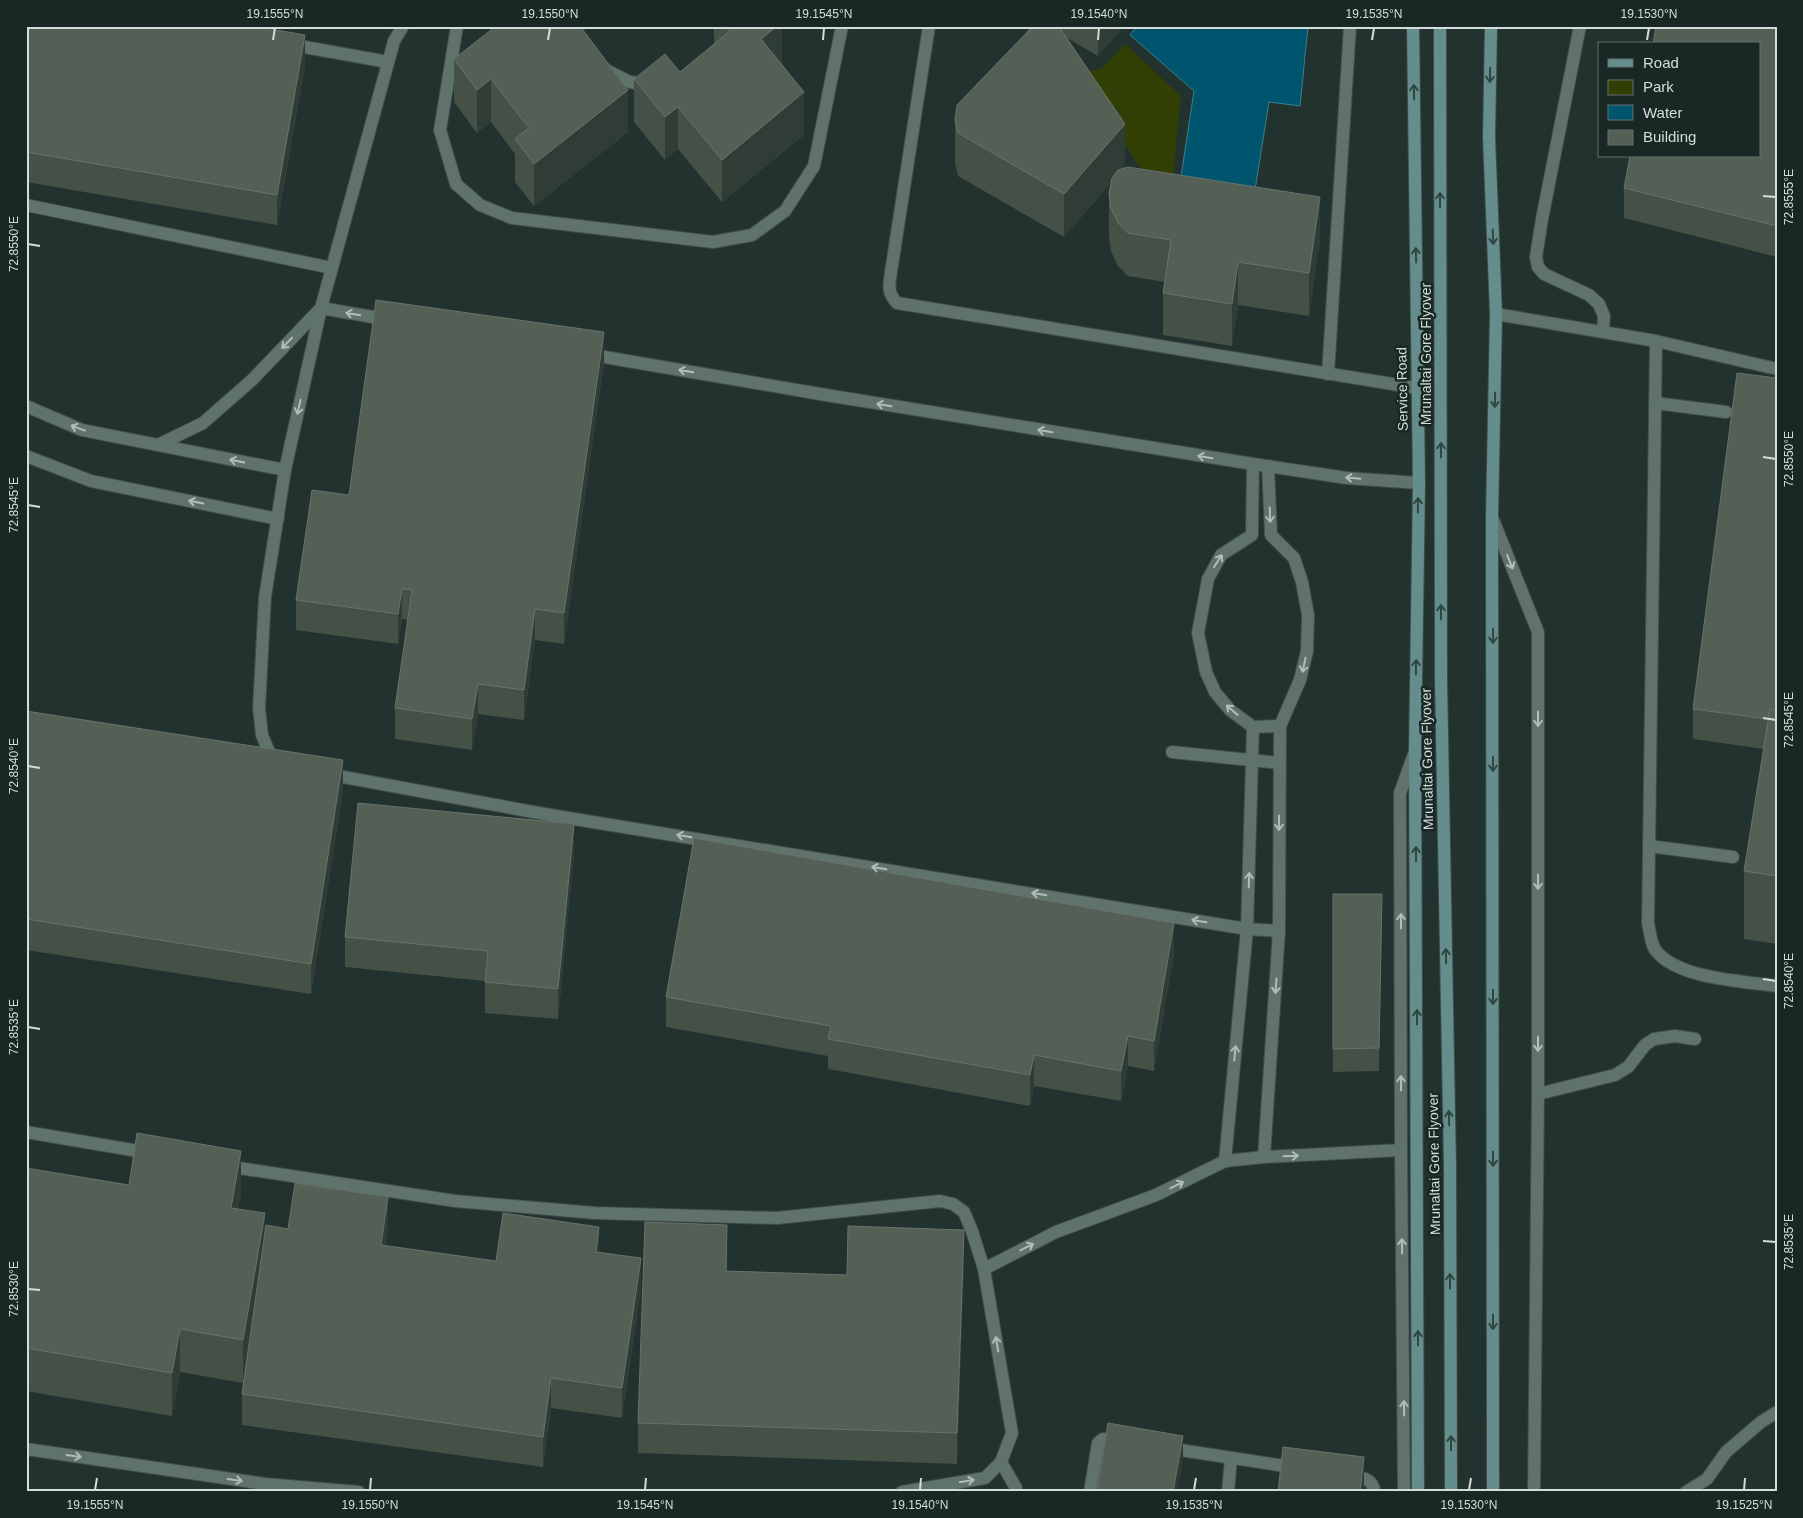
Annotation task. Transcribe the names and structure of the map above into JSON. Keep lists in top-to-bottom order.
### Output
{
  "streets": {
    "main road": ["Mrunaltai Gore Flyover", "Service Road"]
  },
  "crossings": [
    ["Mrunaltai Gore Flyover", "Service Road"]
  ],
  "legend": [
    "Road",
    "Park",
    "Water",
    "Building"
  ],
  "coordinates": [
    "19.1555°N",
    "19.1550°N",
    "19.1545°N",
    "19.1540°N",
    "19.1535°N",
    "19.1530°N",
    "72.8555°E",
    "72.8550°E",
    "72.8545°E",
    "72.8540°E",
    "72.8535°E",
    "72.8530°E",
    "19.1525°N"
  ]
}
